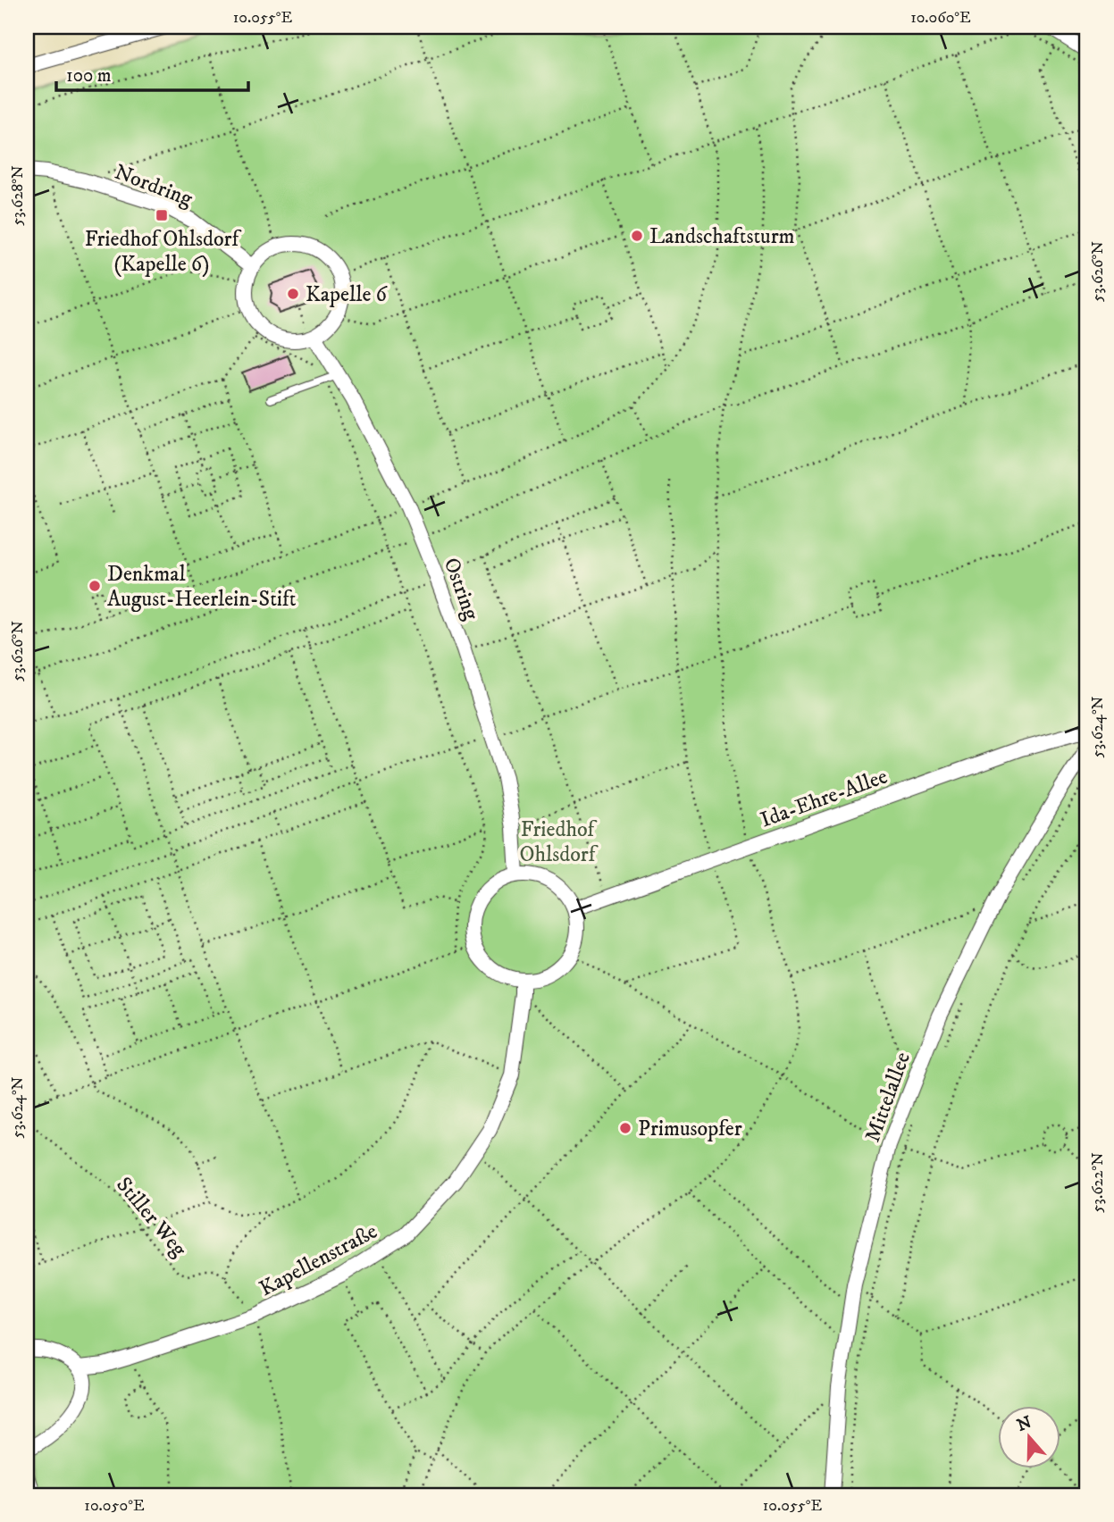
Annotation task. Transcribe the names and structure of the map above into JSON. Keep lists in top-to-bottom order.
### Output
{
  "streets": {
    "street": [
      "Nordring",
      "Ostring",
      "Ida-Ehre-Allee",
      "Mittelallee",
      "Kapellenstraße"
    ],
    "path": ["Stiller Weg"]
  },
  "crossings": [
    ["Nordring", "Ostring"],
    ["Ostring", "Ida-Ehre-Allee"],
    ["Ostring", "Kapellenstraße"],
    ["Ida-Ehre-Allee", "Kapellenstraße"]
  ],
  "parks": ["Friedhof Ohlsdorf"],
  "places": {
    "transit": ["Friedhof Ohlsdorf (Kapelle 6)"],
    "other": [
      "Landschaftsturm",
      "Kapelle 6",
      "Denkmal August-Heerlein-Stift",
      "Primusopfer"
    ]
  },
  "scale_bar": "100 m",
  "north": "top",
  "coordinates": [
    "10.055°E",
    "10.060°E",
    "53.628°N",
    "53.626°N",
    "53.624°N",
    "53.622°N",
    "10.050°E"
  ]
}
